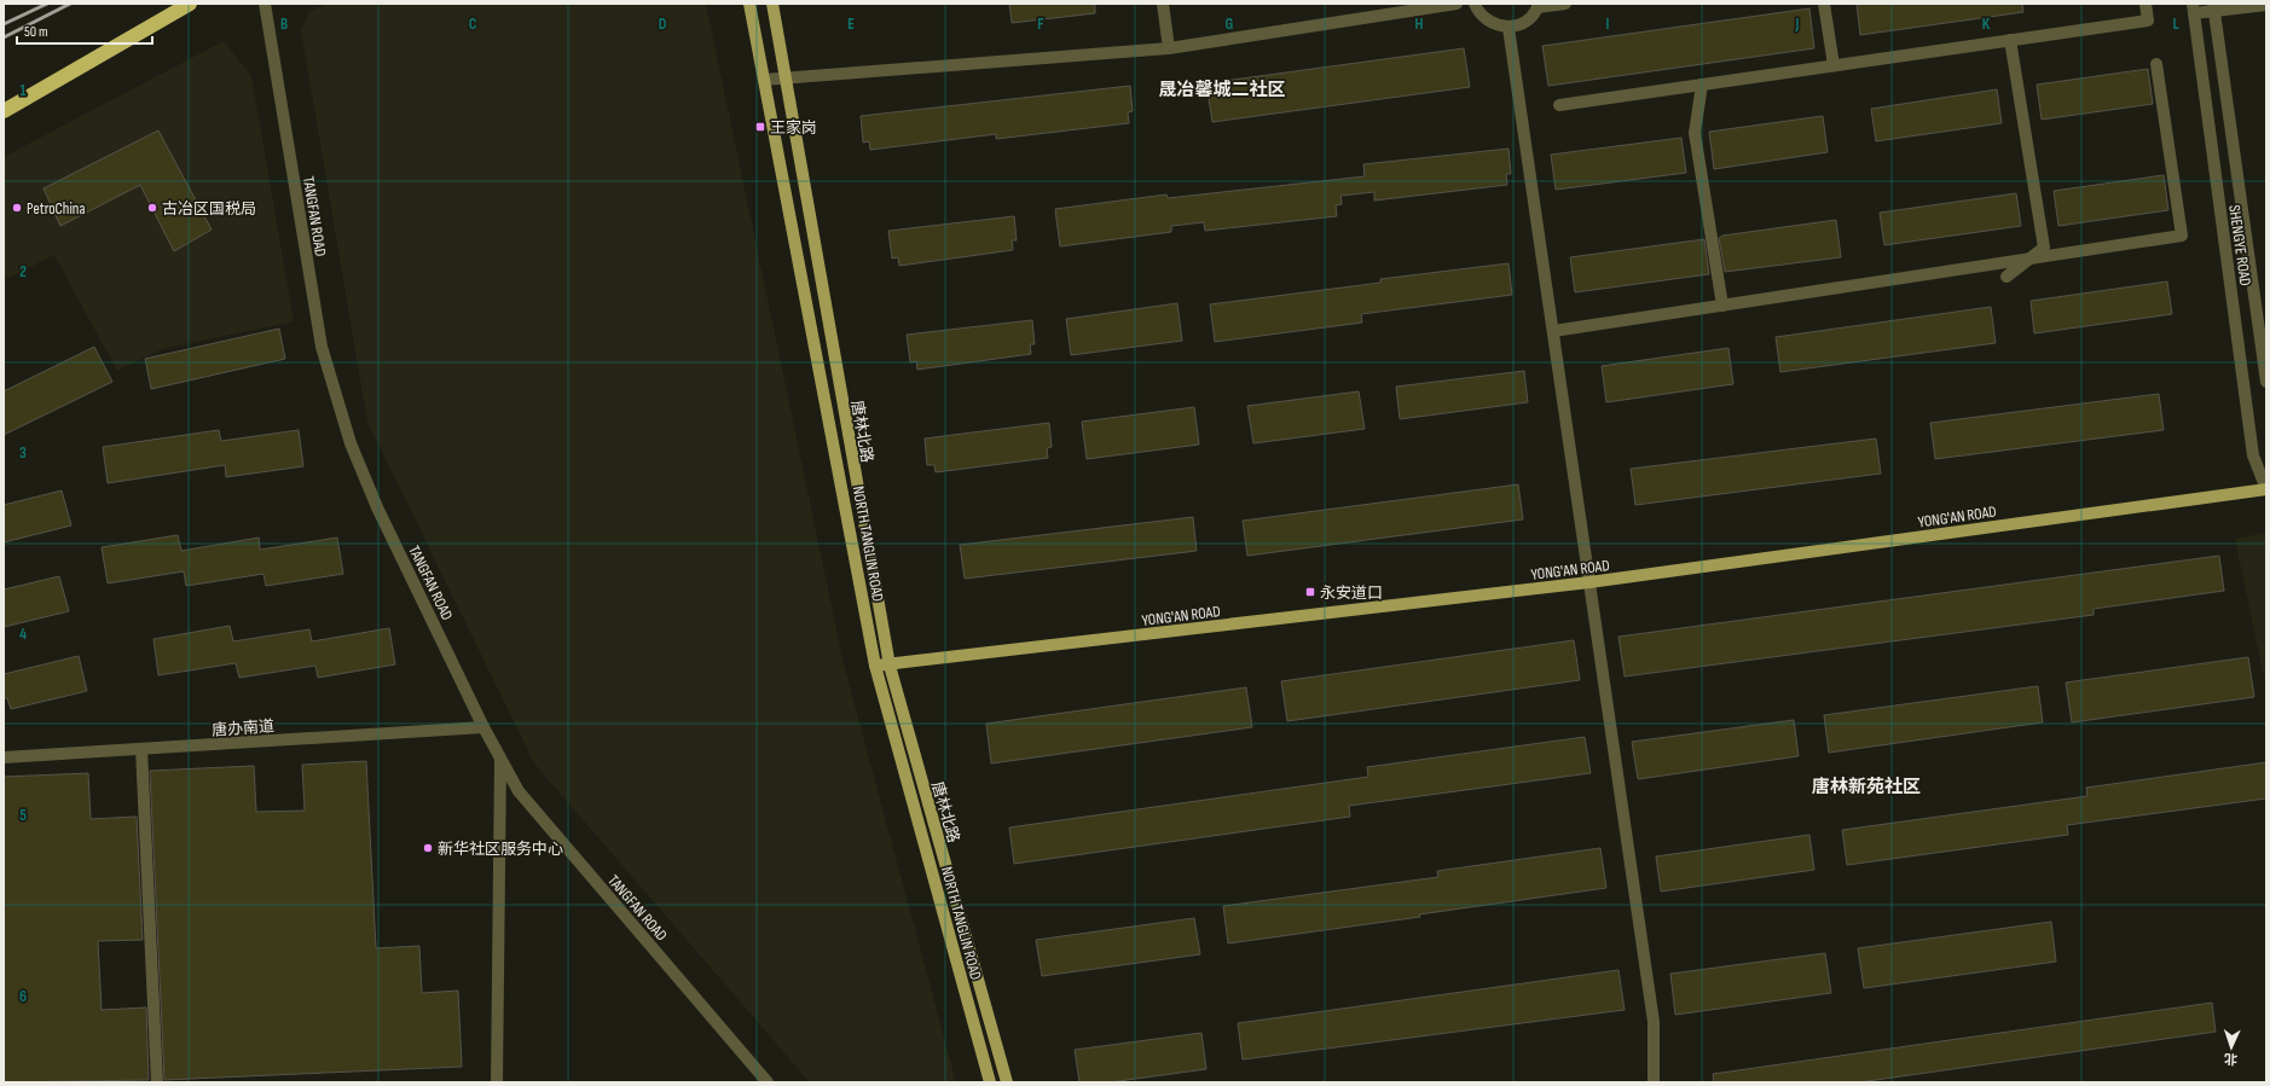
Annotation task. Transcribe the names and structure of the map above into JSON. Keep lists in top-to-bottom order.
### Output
{
  "streets": {
    "main road": ["唐林北路", "YONG'AN ROAD", "NORTH TANGLIN ROAD"],
    "street": ["TANGFAN ROAD", "SHENGYE ROAD", "唐办南道"]
  },
  "crossings": [
    ["TANGFAN ROAD", "唐办南道"],
    ["SHENGYE ROAD", "YONG'AN ROAD"],
    ["唐林北路", "YONG'AN ROAD"],
    ["YONG'AN ROAD", "NORTH TANGLIN ROAD"]
  ],
  "districts": ["晟冶馨城二社区", "唐林新苑社区"],
  "places": {
    "transit": ["王家岗", "永安道口"],
    "other": ["PetroChina", "古冶区国税局", "新华社区服务中心"]
  },
  "scale_bar": "50 m",
  "north": "bottom",
  "grid": {
    "columns": [
      "B",
      "C",
      "D",
      "E",
      "F",
      "G",
      "H",
      "I",
      "J",
      "K",
      "L"
    ],
    "rows": [
      "1",
      "2",
      "3",
      "4",
      "5",
      "6"
    ]
  }
}
